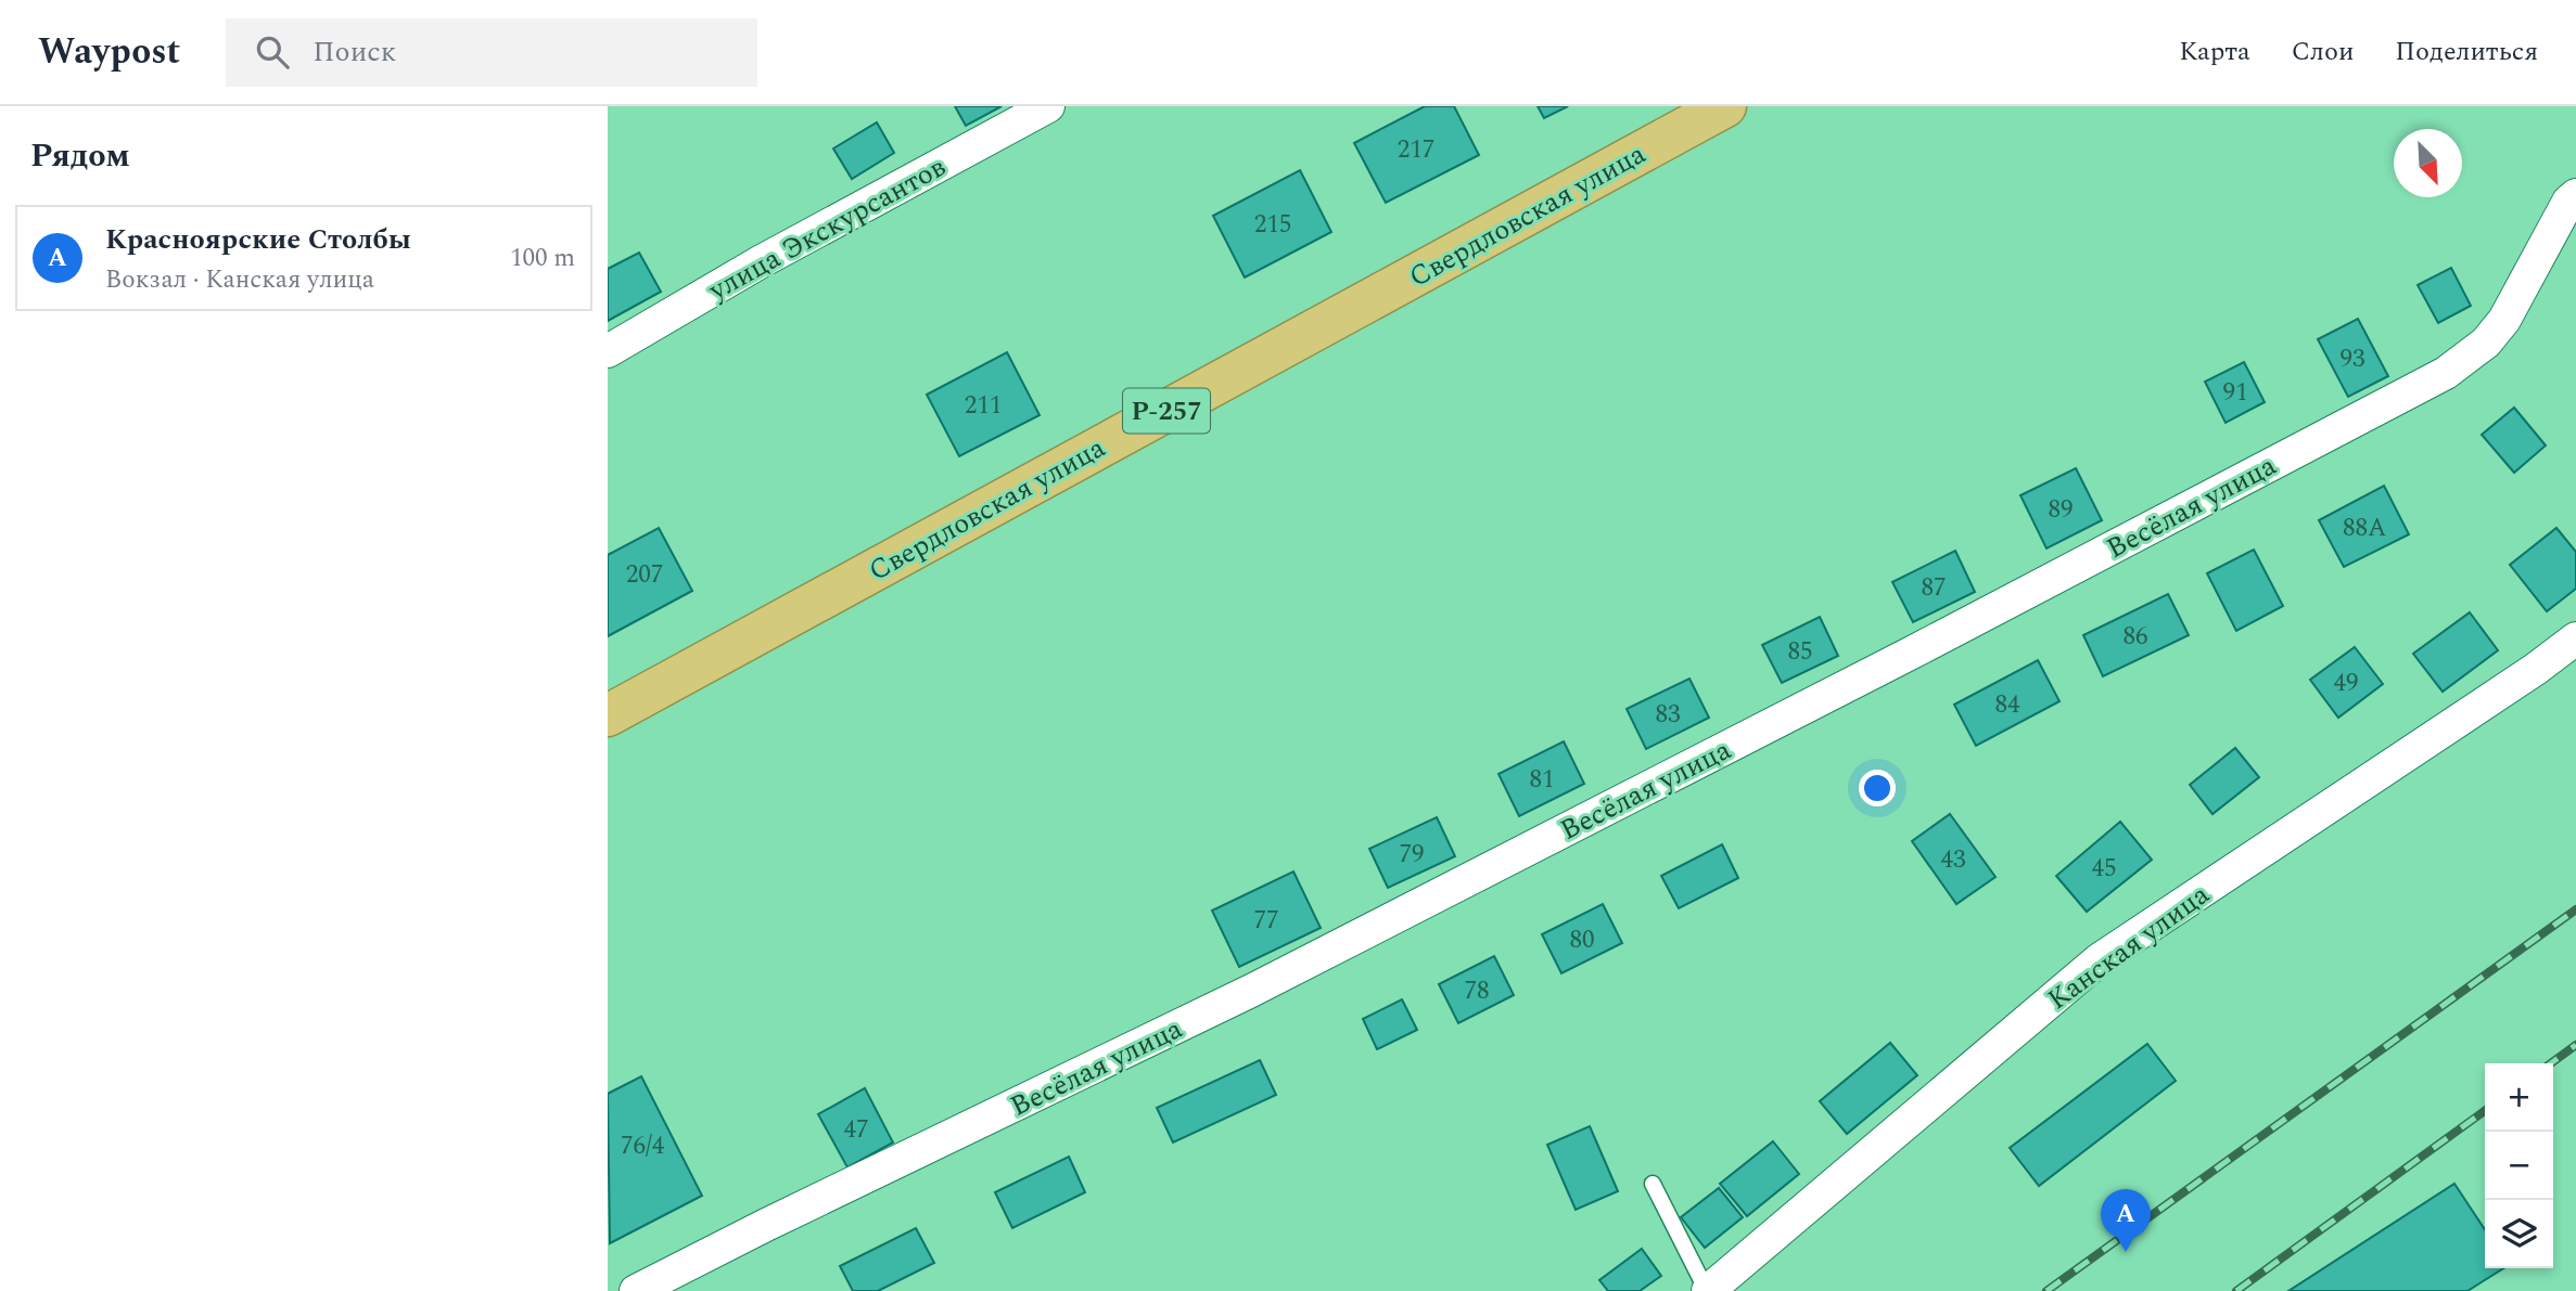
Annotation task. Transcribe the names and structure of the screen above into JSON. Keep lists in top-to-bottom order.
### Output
{
  "streets": {
    "highway": ["Свердловская улица", "Р-257"],
    "street": ["улица Экскурсантов", "Весёлая улица", "Канская улица"]
  },
  "house_numbers": [
    "217",
    "215",
    "93",
    "91",
    "211",
    "89",
    "88А",
    "207",
    "87",
    "86",
    "85",
    "49",
    "84",
    "83",
    "81",
    "79",
    "43",
    "45",
    "77",
    "80",
    "78",
    "47",
    "76/4"
  ],
  "north": "bottom right",
  "page": {
    "header": "Waypost",
    "search": "Поиск",
    "nav": ["Карта", "Слои", "Поделиться"],
    "heading": "Рядом",
    "list": [
      {
        "mark": "A",
        "name": "Красноярские Столбы",
        "note": "Вокзал · Канская улица",
        "value": "100 m"
      }
    ],
    "map_buttons": ["+", "−"],
    "pins": "A"
  }
}
